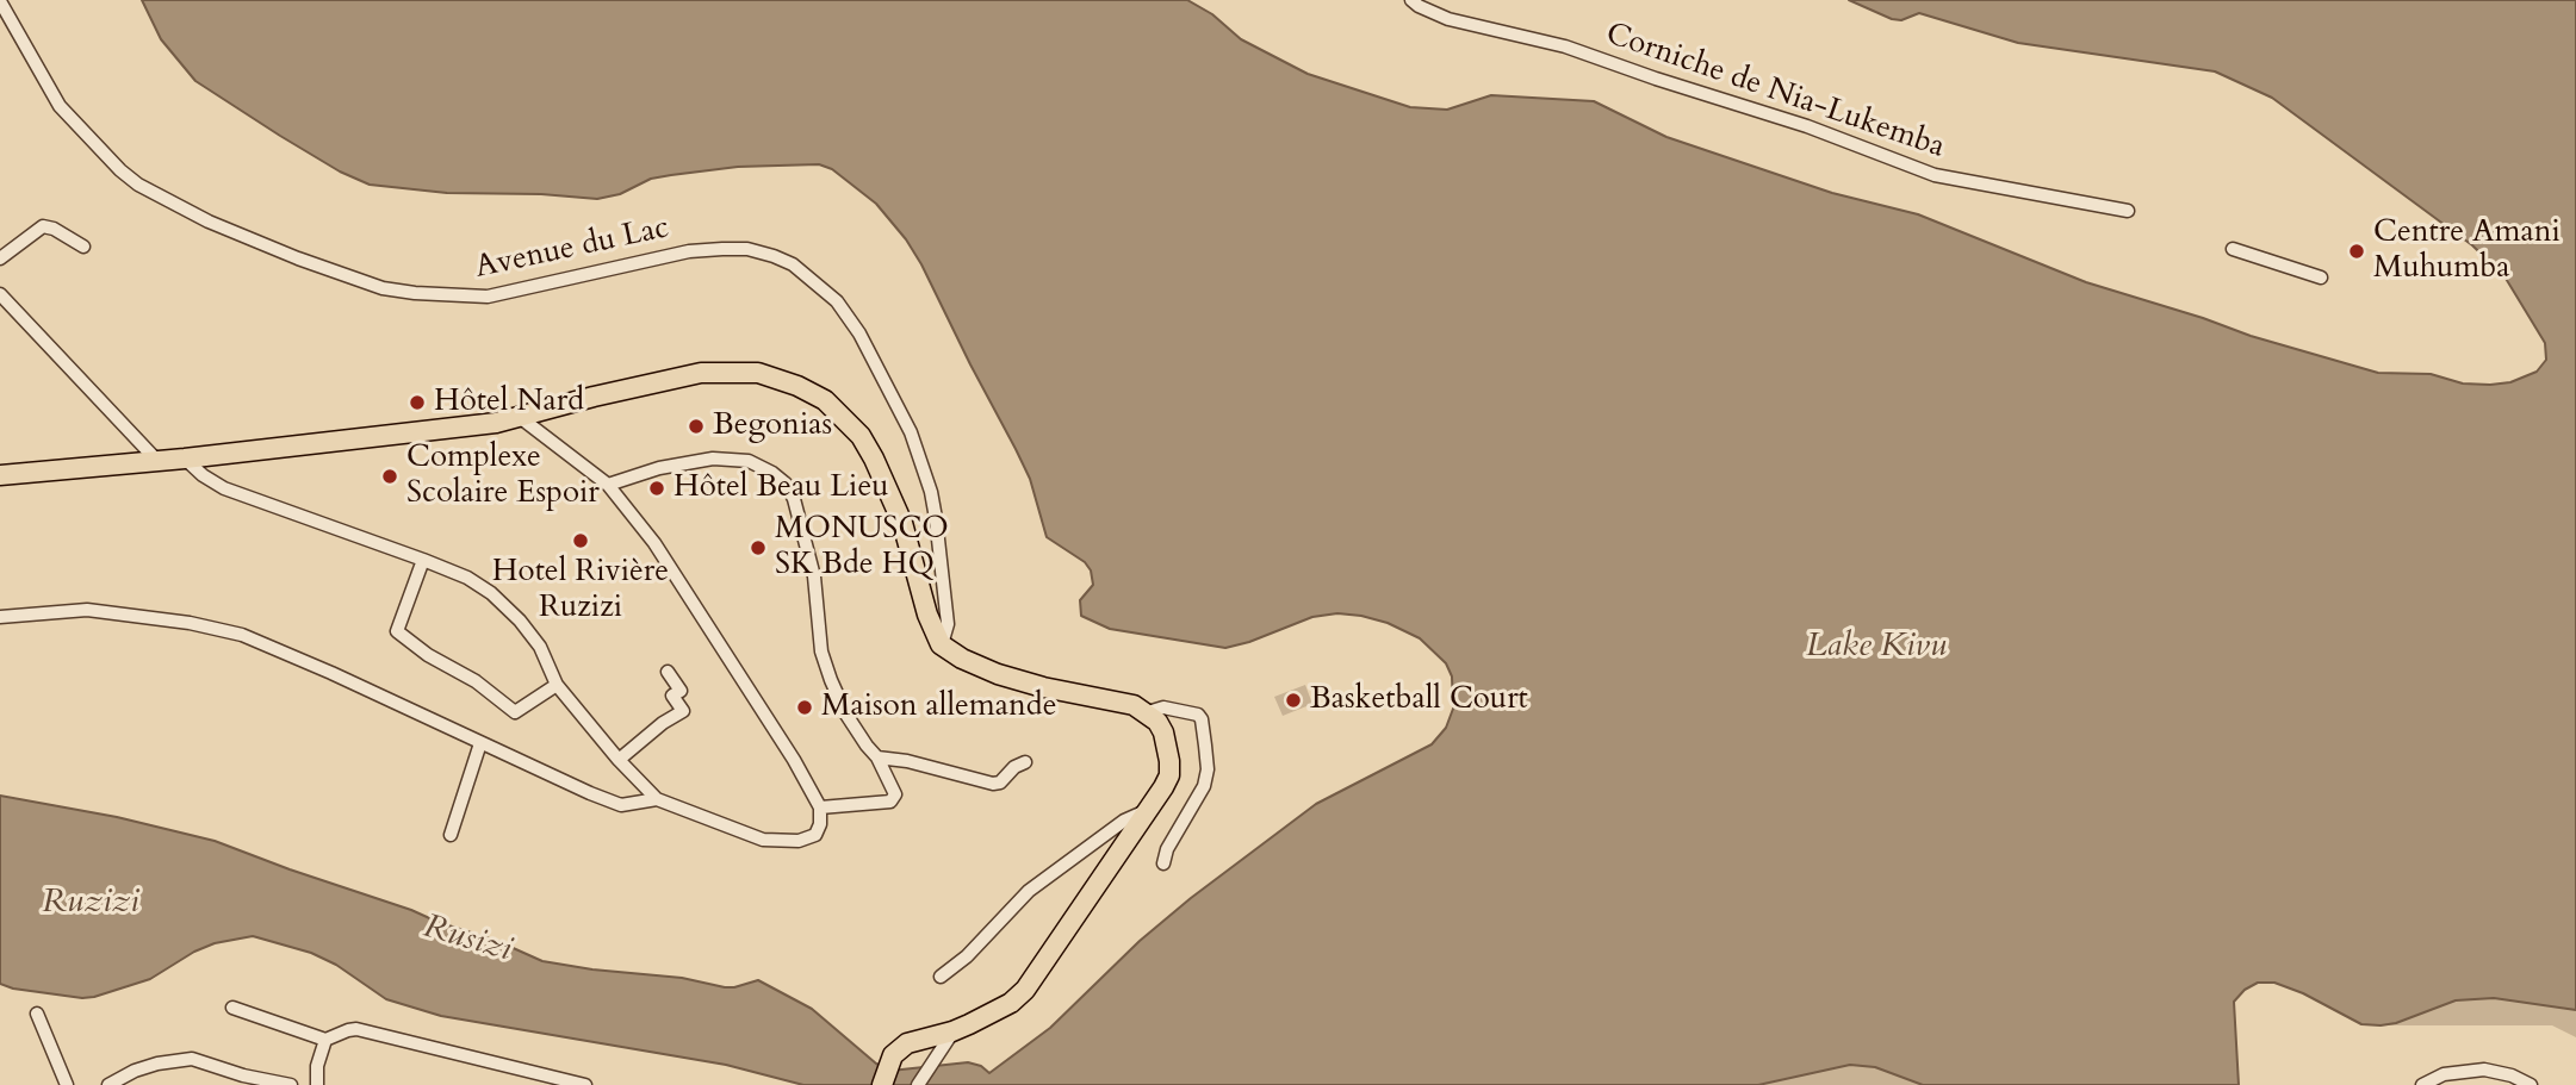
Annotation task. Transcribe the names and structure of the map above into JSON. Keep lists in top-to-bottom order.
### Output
{
  "streets": {
    "street": ["Corniche de Nia-Lukemba", "Avenue du Lac"]
  },
  "water": ["Lake Kivu", "Ruzizi", "Rusizi"],
  "places": [
    "Centre Amani Muhumba",
    "Hôtel Nard",
    "Begonias",
    "Complexe Scolaire Espoir",
    "Hôtel Beau Lieu",
    "Hotel Rivière Ruzizi",
    "MONUSCO SK Bde HQ",
    "Basketball Court",
    "Maison allemande"
  ]
}
